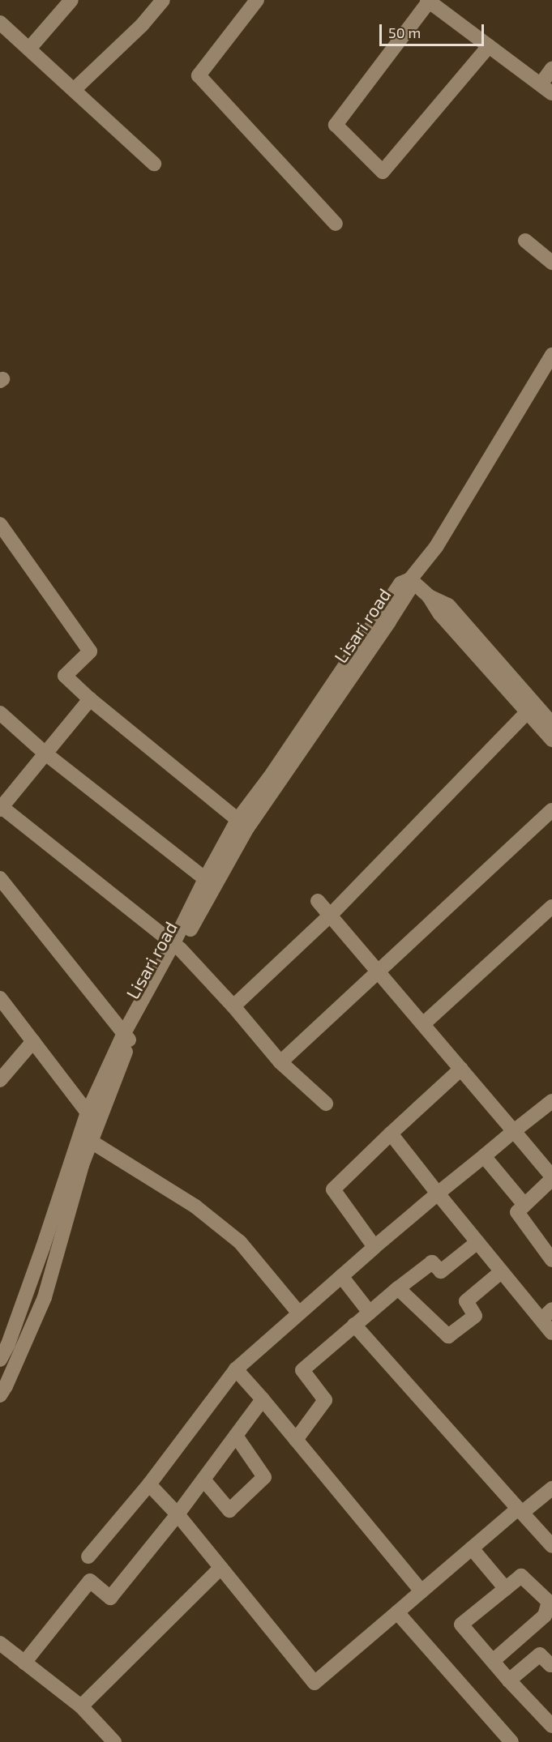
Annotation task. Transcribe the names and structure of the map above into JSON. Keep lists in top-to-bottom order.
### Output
{
  "streets": {
    "street": ["Lisari road"]
  },
  "scale_bar": "50 m"
}
